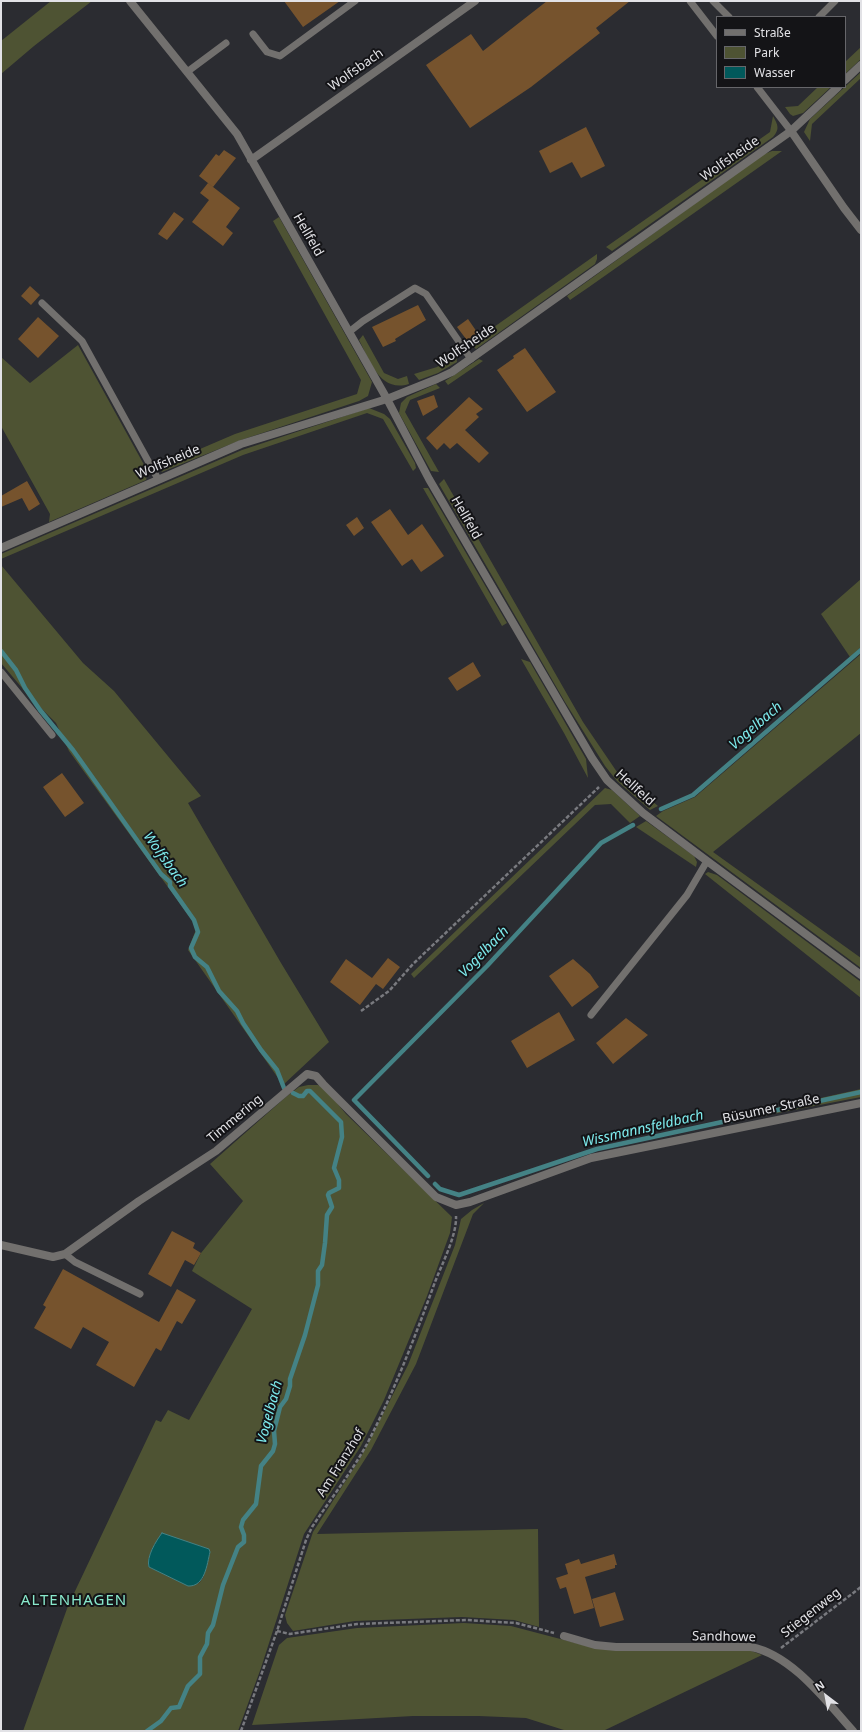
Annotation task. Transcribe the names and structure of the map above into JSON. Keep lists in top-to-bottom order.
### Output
{
  "streets": {
    "street": [
      "Wolfsbach",
      "Wolfsheide",
      "Hellfeld",
      "Büsumer Straße",
      "Timmering",
      "Sandhowe"
    ],
    "path": ["Am Franzhof", "Stiegenweg"]
  },
  "crossings": [
    ["Wolfsbach", "Hellfeld"],
    ["Wolfsheide", "Hellfeld"],
    ["Büsumer Straße", "Timmering"],
    ["Büsumer Straße", "Am Franzhof"],
    ["Timmering", "Am Franzhof"],
    ["Stiegenweg", "Sandhowe"]
  ],
  "districts": ["ALTENHAGEN"],
  "water": ["Vogelbach", "Wolfsbach", "Wissmannsfeldbach"],
  "legend": ["Straße", "Park", "Wasser"],
  "north": "top left"
}
